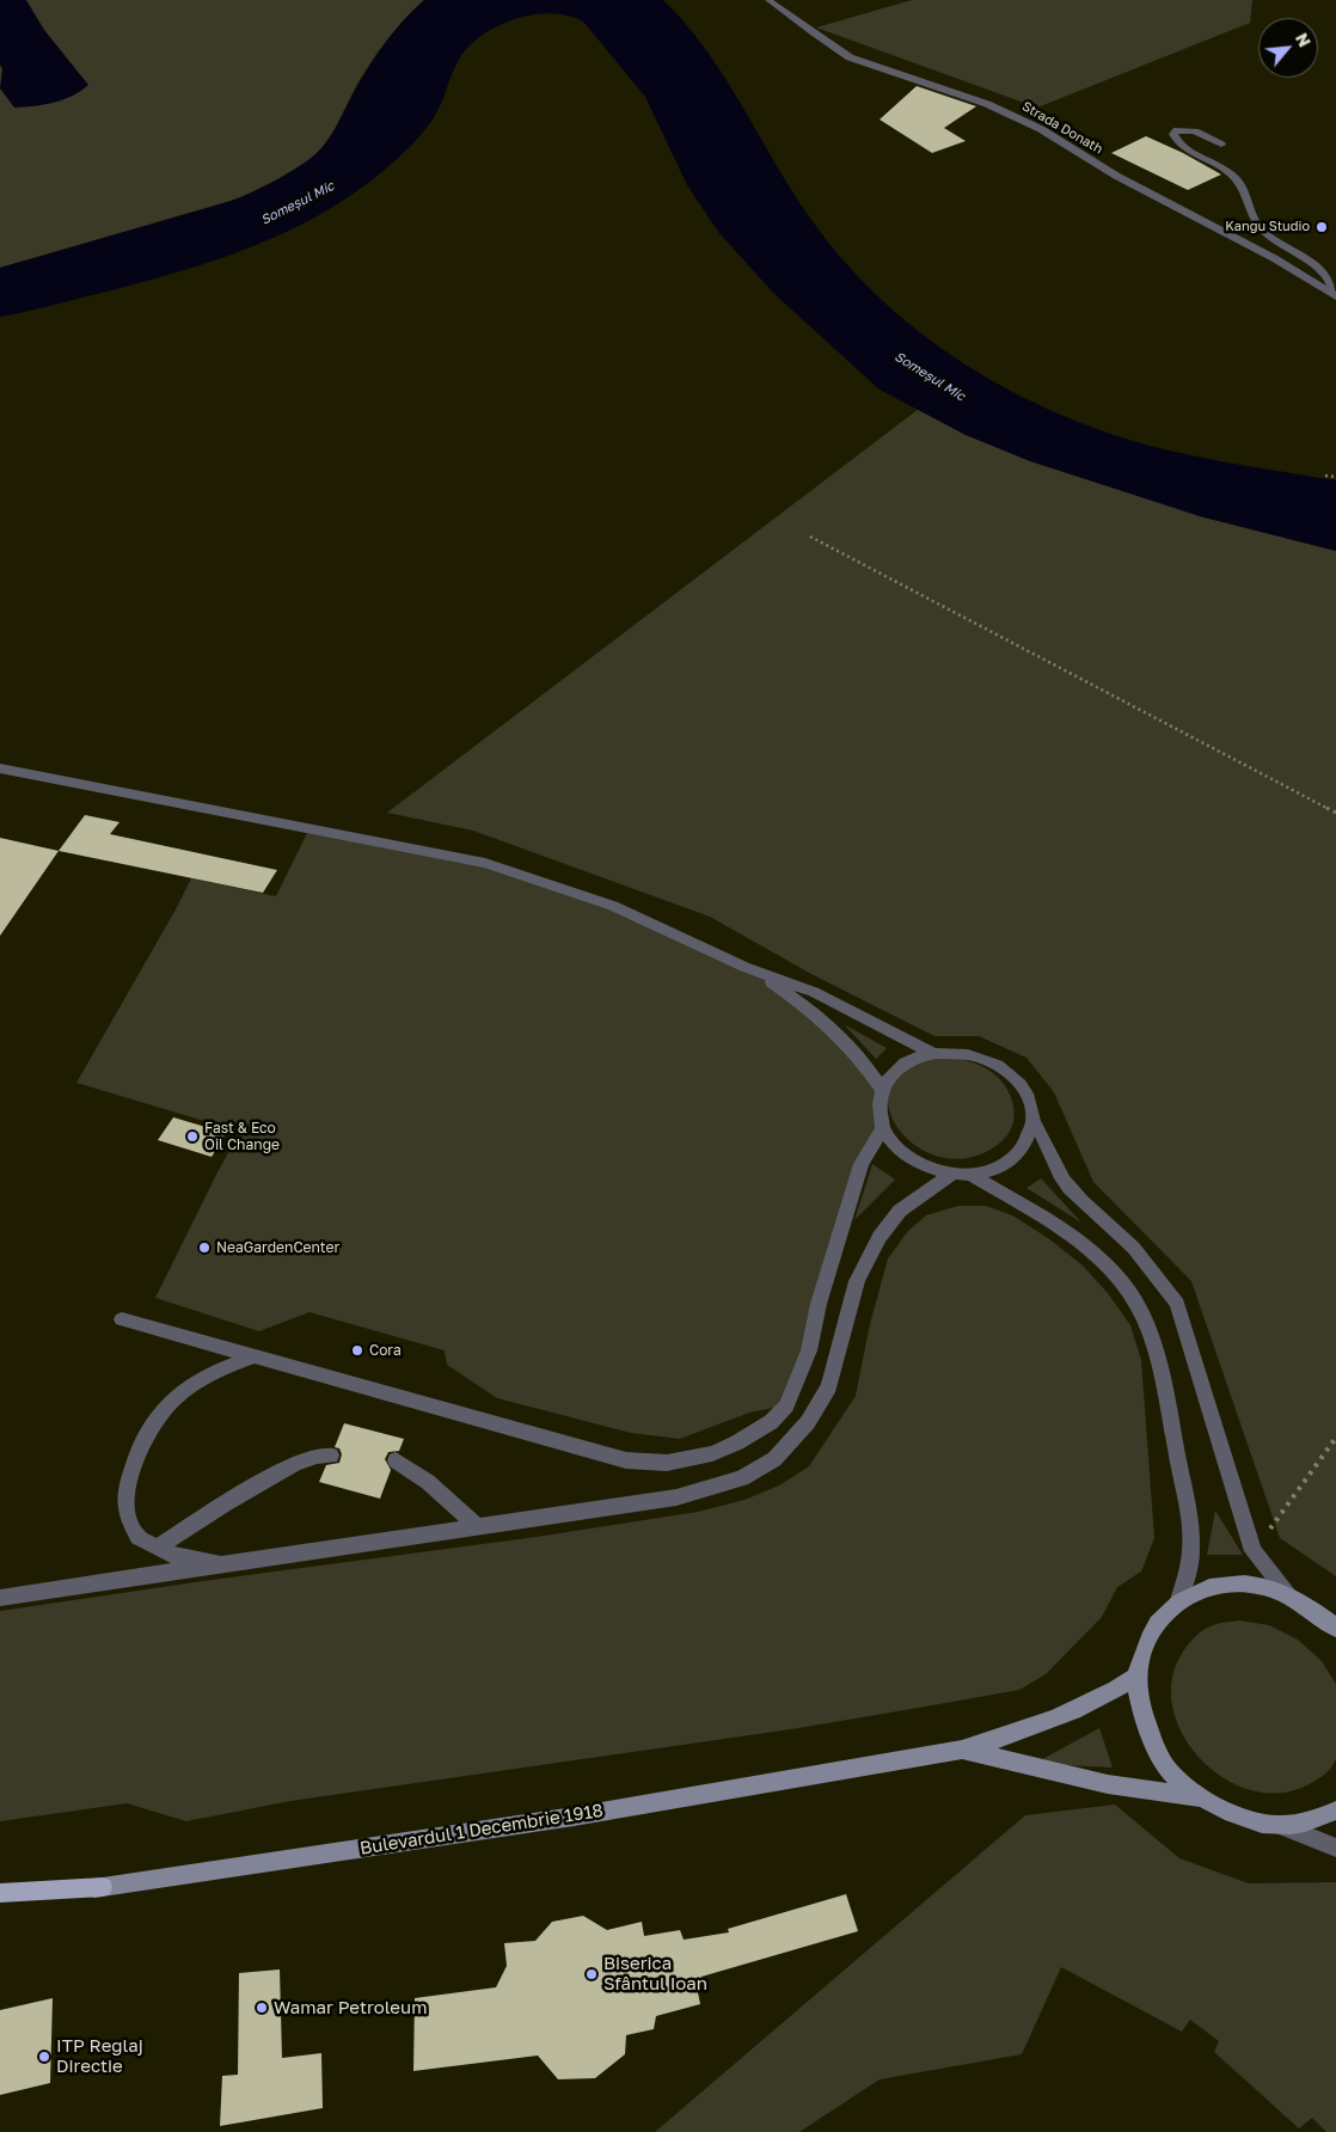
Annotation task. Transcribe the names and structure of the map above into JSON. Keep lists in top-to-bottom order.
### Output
{
  "streets": {
    "main road": ["Bulevardul 1 Decembrie 1918"],
    "street": ["Strada Donath"]
  },
  "water": ["Someșul Mic"],
  "places": [
    "Kangu Studio",
    "Fast & Eco Oil Change",
    "NeaGardenCenter",
    "Cora",
    "Biserica Sfântul Ioan",
    "Wamar Petroleum",
    "ITP Reglaj Directie"
  ],
  "north": "top right"
}
